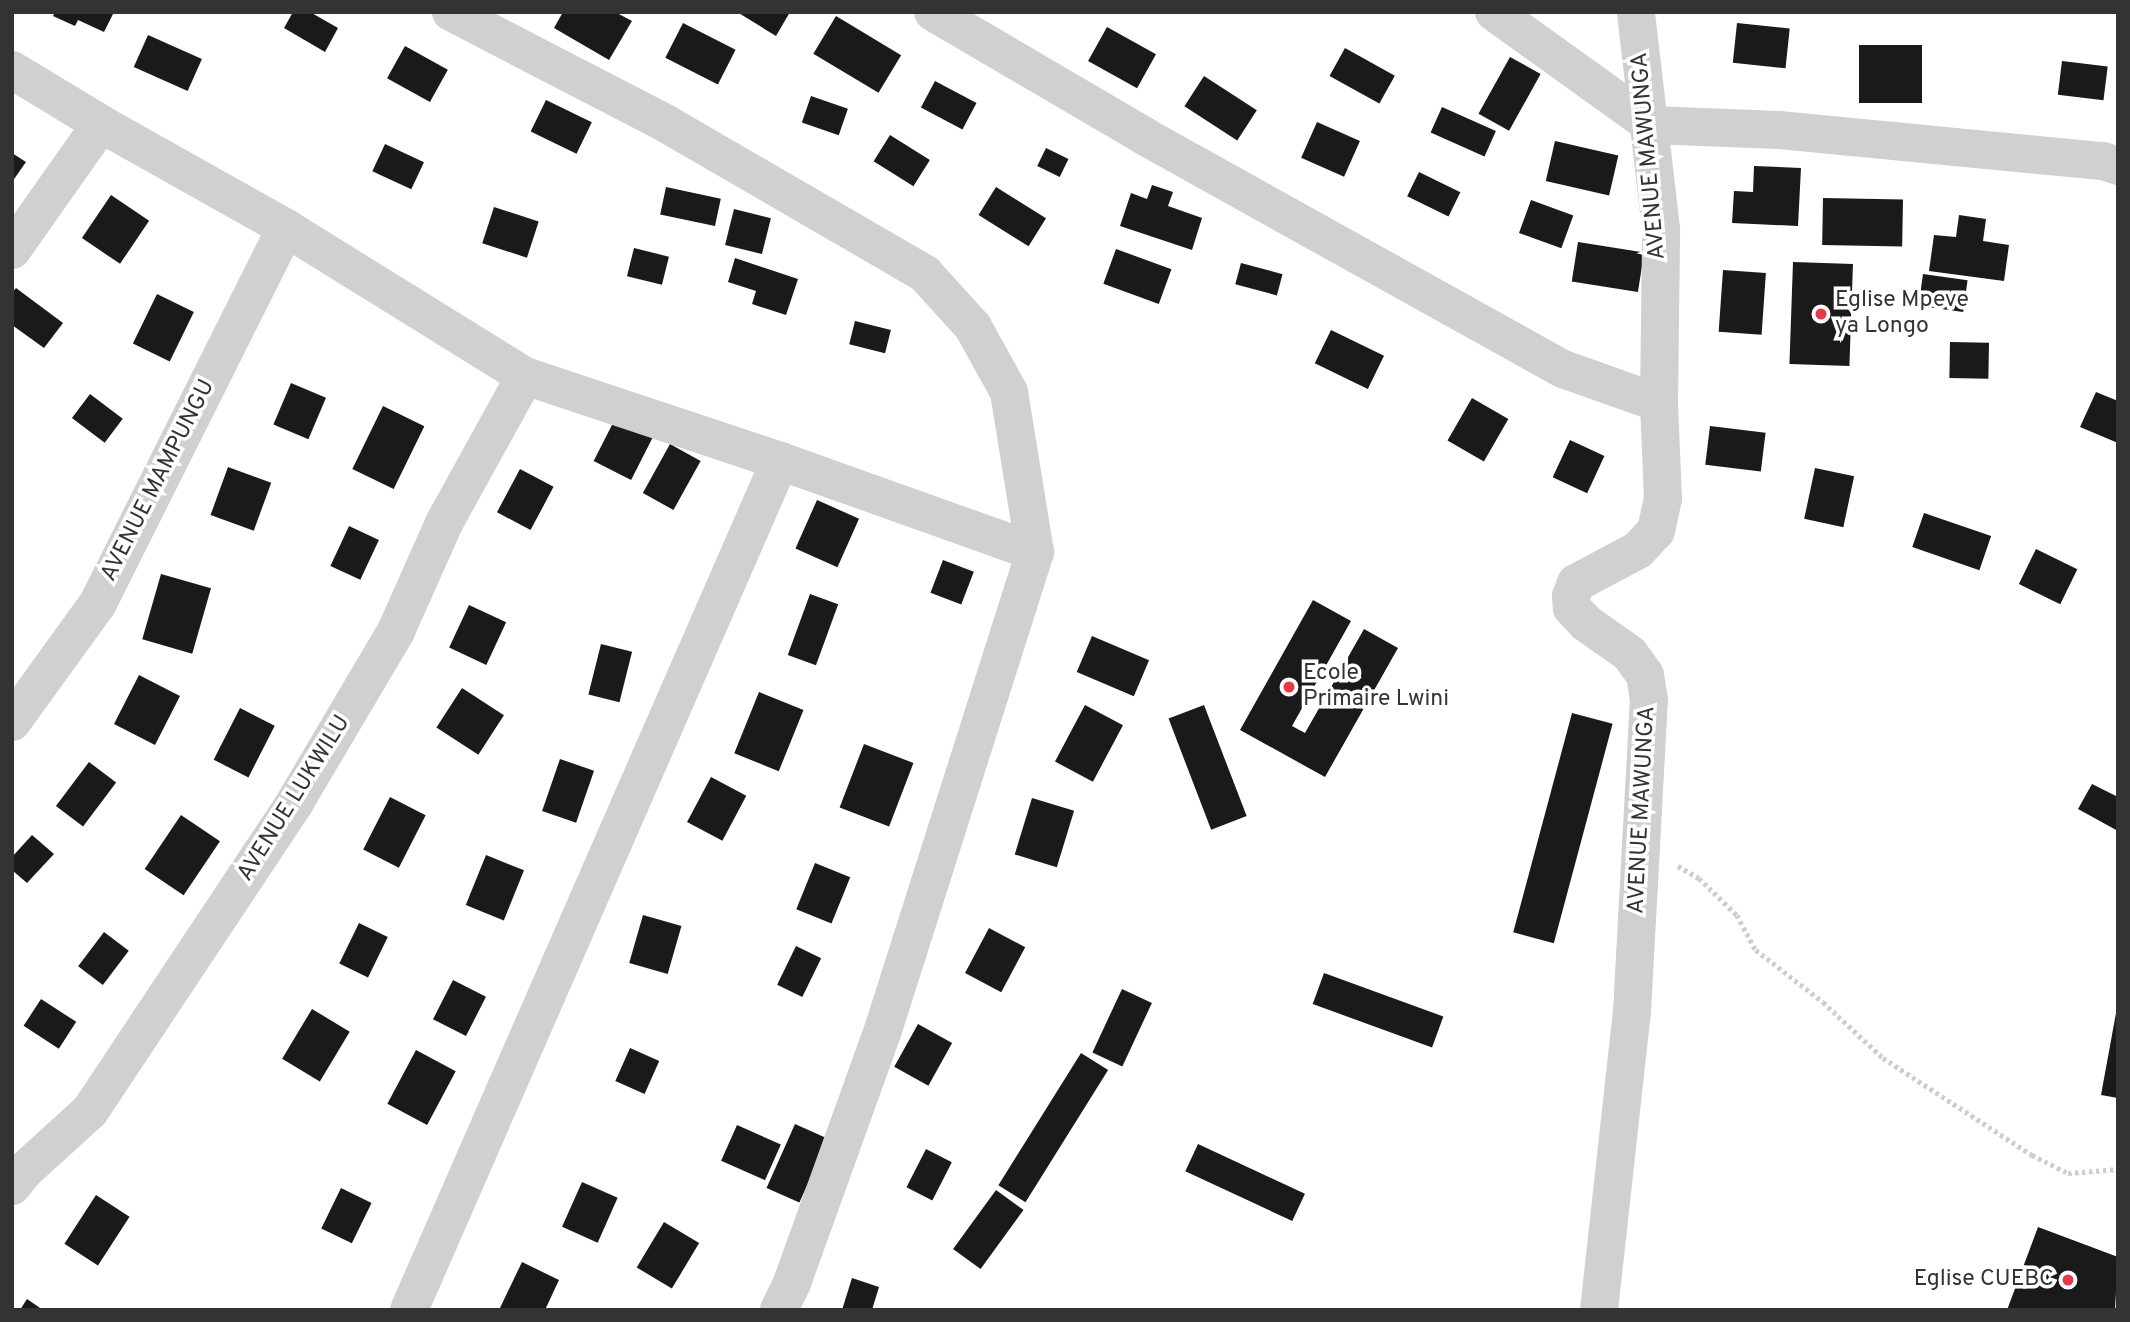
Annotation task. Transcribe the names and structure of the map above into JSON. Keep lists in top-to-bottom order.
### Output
{
  "streets": {
    "street": ["AVENUE MAWUNGA", "AVENUE MAMPUNGU", "AVENUE LUKWILU"]
  },
  "places": ["Eglise Mpeve ya Longo", "Ecole Primaire Lwini", "Eglise CUEBC"]
}
